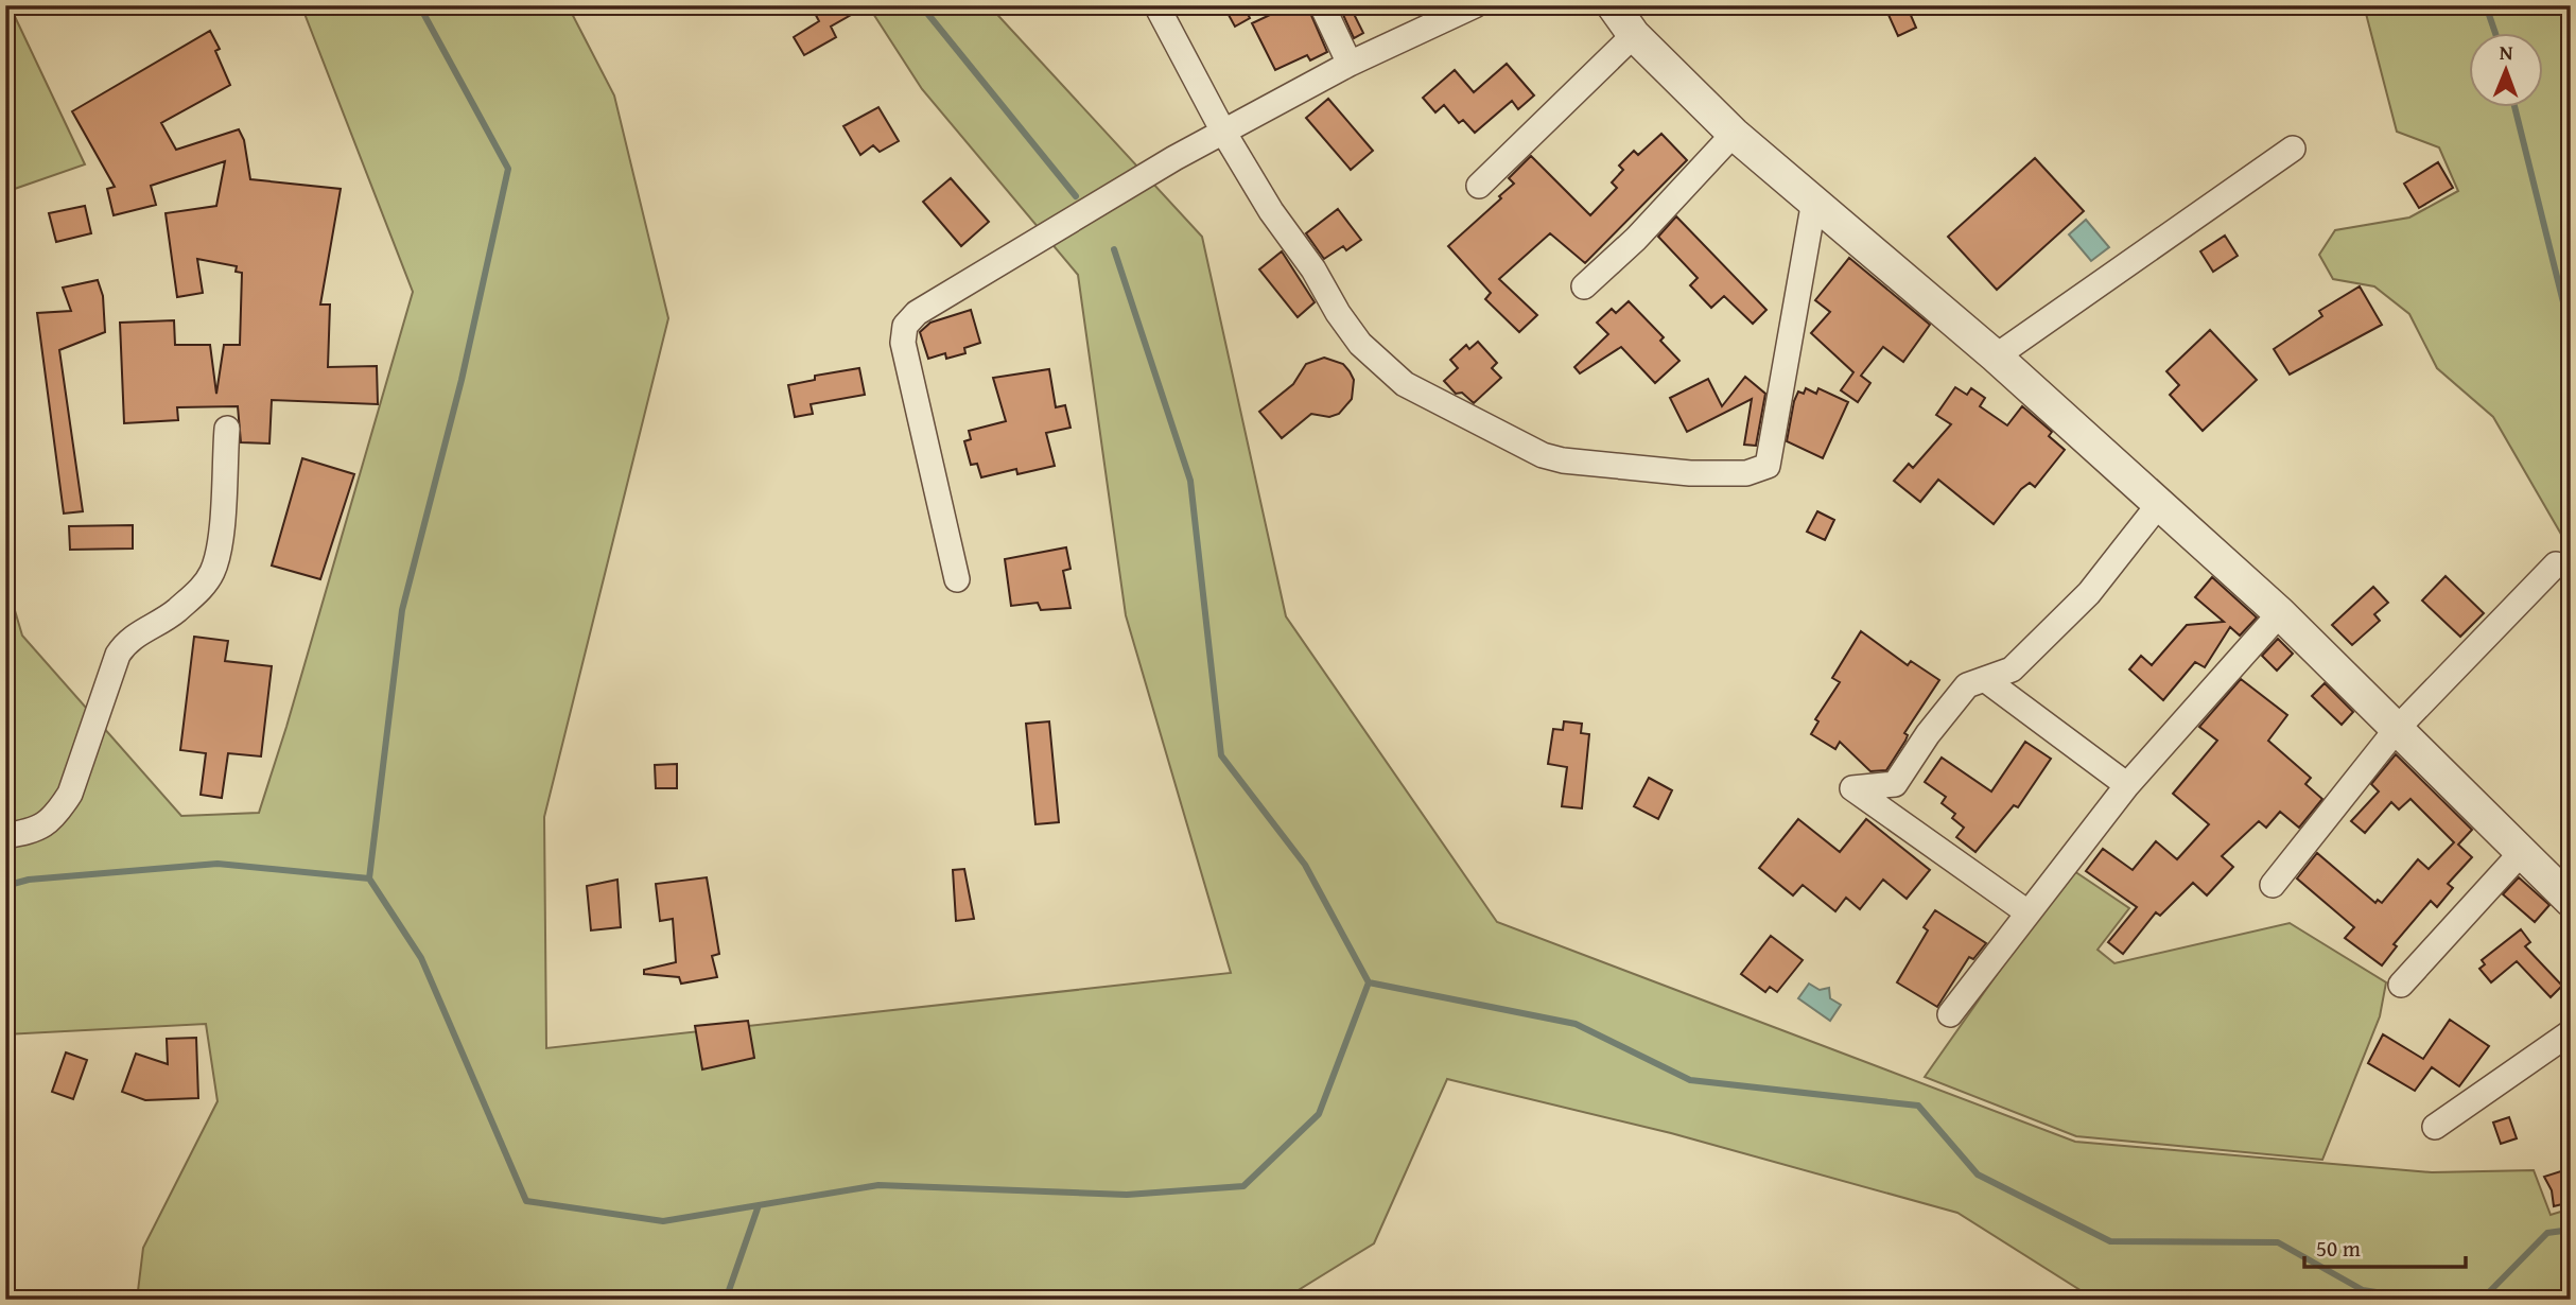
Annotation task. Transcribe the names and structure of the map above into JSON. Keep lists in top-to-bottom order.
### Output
{
  "scale_bar": "50 m",
  "north": "top"
}
